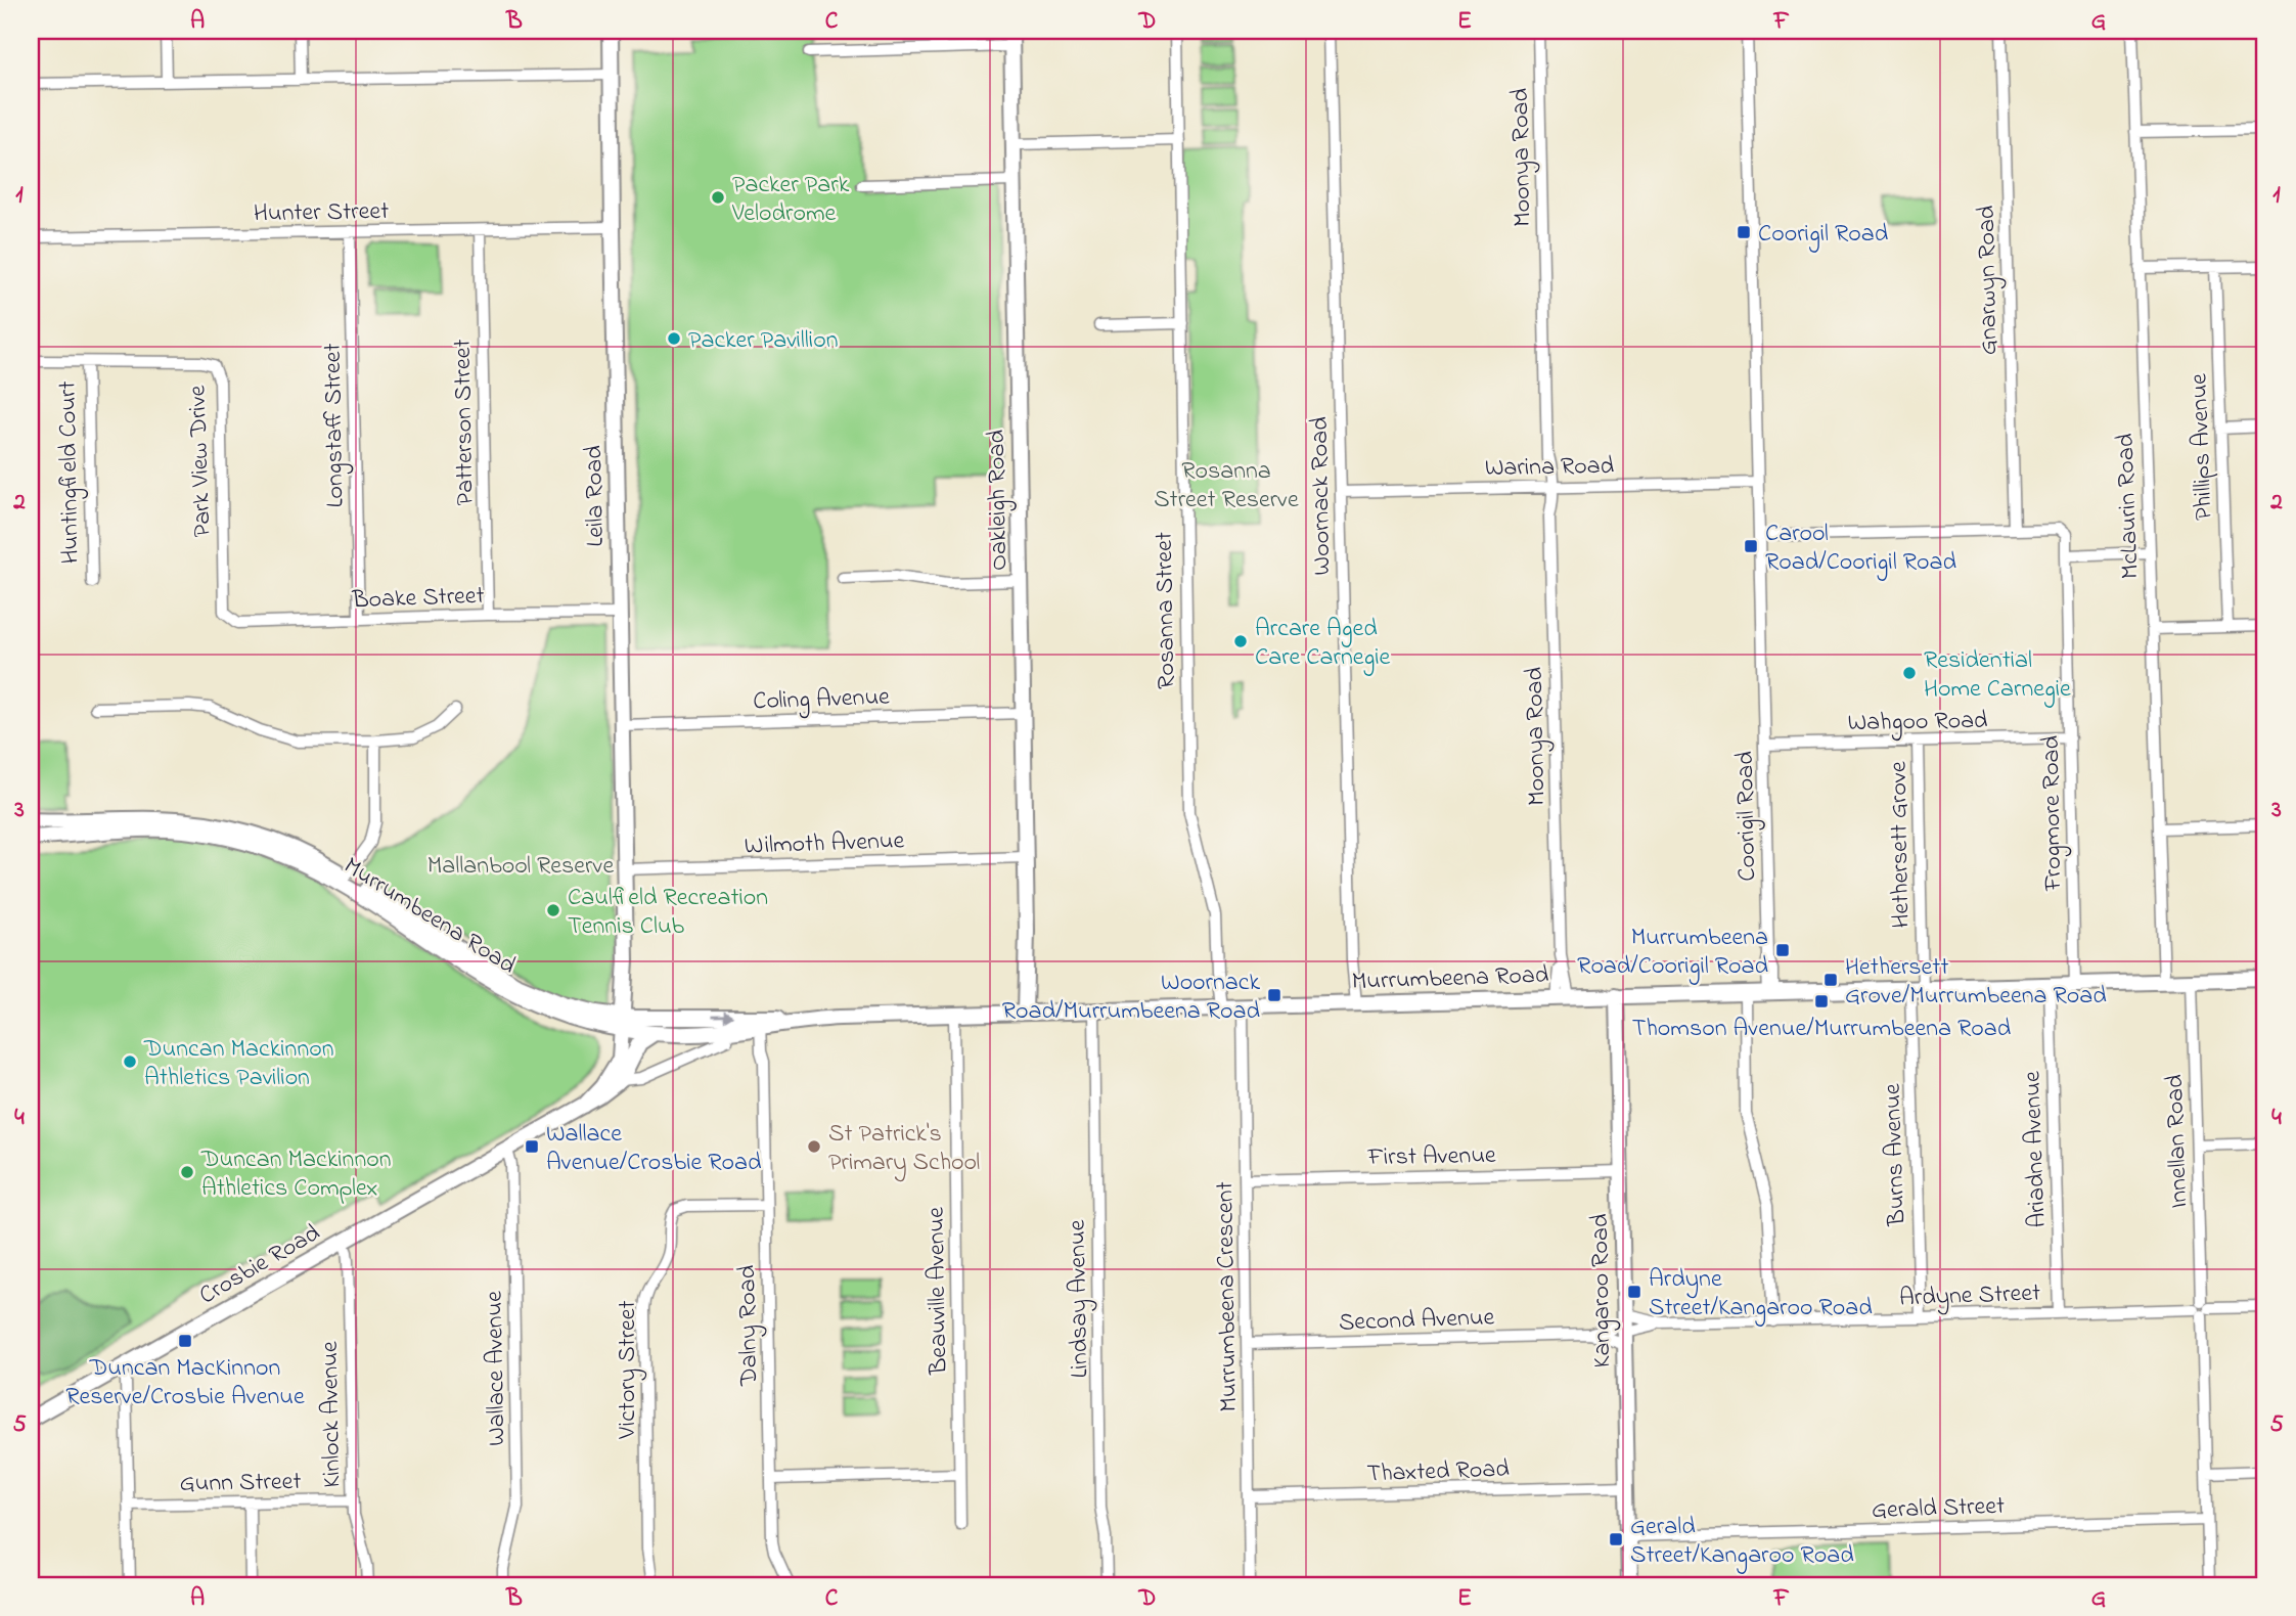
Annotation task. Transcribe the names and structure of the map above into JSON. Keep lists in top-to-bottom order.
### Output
{
  "streets": {
    "street": [
      "Moonya Road",
      "Hunter Street",
      "Gnarwyn Road",
      "Patterson Street",
      "Longstaff Street",
      "Phillips Avenue",
      "Park View Drive",
      "Warina Road",
      "Huntingfield Court",
      "Leila Road",
      "Woornack Road",
      "Oakleigh Road",
      "McLaurin Road",
      "Boake Street",
      "Rosanna Street",
      "Coling Avenue",
      "Wahgoo Road",
      "Frogmore Road",
      "Coorigil Road",
      "Wilmoth Avenue",
      "Hethersett Grove",
      "Murrumbeena Road",
      "Innellan Road",
      "Ariadne Avenue",
      "First Avenue",
      "Burns Avenue",
      "Crosbie Road",
      "Beauville Avenue",
      "Kangaroo Road",
      "Ardyne Street",
      "Murrumbeena Crescent",
      "Lindsay Avenue",
      "Second Avenue",
      "Dalny Road",
      "Wallace Avenue",
      "Victory Street",
      "Kinlock Avenue",
      "Thaxted Road",
      "Gunn Street",
      "Gerald Street"
    ]
  },
  "crossings": [
    ["Moonya Road", "Warina Road"],
    ["Moonya Road", "Murrumbeena Road"],
    ["Hunter Street", "Patterson Street"],
    ["Hunter Street", "Longstaff Street"],
    ["Hunter Street", "Leila Road"],
    ["Patterson Street", "Boake Street"],
    ["Longstaff Street", "Boake Street"],
    ["Park View Drive", "Huntingfield Court"],
    ["Park View Drive", "Boake Street"],
    ["Warina Road", "Woornack Road"],
    ["Warina Road", "Coorigil Road"],
    ["Leila Road", "Boake Street"],
    ["Leila Road", "Coling Avenue"],
    ["Leila Road", "Wilmoth Avenue"],
    ["Leila Road", "Murrumbeena Road"],
    ["Leila Road", "Crosbie Road"],
    ["Woornack Road", "Murrumbeena Road"],
    ["Oakleigh Road", "Coling Avenue"],
    ["Oakleigh Road", "Wilmoth Avenue"],
    ["Oakleigh Road", "Murrumbeena Road"],
    ["McLaurin Road", "Murrumbeena Road"],
    ["Rosanna Street", "Murrumbeena Road"],
    ["Wahgoo Road", "Frogmore Road"],
    ["Wahgoo Road", "Coorigil Road"],
    ["Wahgoo Road", "Hethersett Grove"],
    ["Frogmore Road", "Murrumbeena Road"],
    ["Coorigil Road", "Murrumbeena Road"],
    ["Hethersett Grove", "Murrumbeena Road"],
    ["Hethersett Grove", "Burns Avenue"],
    ["Murrumbeena Road", "Innellan Road"],
    ["Murrumbeena Road", "Ariadne Avenue"],
    ["Murrumbeena Road", "Burns Avenue"],
    ["Murrumbeena Road", "Beauville Avenue"],
    ["Murrumbeena Road", "Kangaroo Road"],
    ["Murrumbeena Road", "Murrumbeena Crescent"],
    ["Murrumbeena Road", "Lindsay Avenue"],
    ["Murrumbeena Road", "Dalny Road"],
    ["Innellan Road", "Ardyne Street"],
    ["Innellan Road", "Gerald Street"],
    ["Ariadne Avenue", "Ardyne Street"],
    ["First Avenue", "Kangaroo Road"],
    ["First Avenue", "Murrumbeena Crescent"],
    ["Burns Avenue", "Ardyne Street"],
    ["Crosbie Road", "Wallace Avenue"],
    ["Crosbie Road", "Kinlock Avenue"],
    ["Kangaroo Road", "Ardyne Street"],
    ["Kangaroo Road", "Second Avenue"],
    ["Kangaroo Road", "Thaxted Road"],
    ["Kangaroo Road", "Gerald Street"],
    ["Ardyne Street", "Second Avenue"],
    ["Murrumbeena Crescent", "Second Avenue"],
    ["Murrumbeena Crescent", "Thaxted Road"],
    ["Dalny Road", "Victory Street"],
    ["Kinlock Avenue", "Gunn Street"]
  ],
  "parks": ["Rosanna Street Reserve", "Mallanbool Reserve"],
  "places": {
    "other": [
      "Packer Park Velodrome",
      "Packer Pavillion",
      "Arcare Aged Care Carnegie",
      "Residential Home Carnegie",
      "Caulfield Recreation Tennis Club",
      "Duncan Mackinnon Athletics Pavilion",
      "St Patrick's Primary School",
      "Duncan Mackinnon Athletics Complex"
    ],
    "transit": [
      "Coorigil Road",
      "Carool Road/Coorigil Road",
      "Murrumbeena Road/Coorigil Road",
      "Hethersett Grove/Murrumbeena Road",
      "Woornack Road/Murrumbeena Road",
      "Thomson Avenue/Murrumbeena Road",
      "Wallace Avenue/Crosbie Road",
      "Ardyne Street/Kangaroo Road",
      "Duncan MacKinnon Reserve/Crosbie Avenue",
      "Gerald Street/Kangaroo Road"
    ]
  },
  "grid": {
    "columns": [
      "A",
      "B",
      "C",
      "D",
      "E",
      "F",
      "G"
    ],
    "rows": [
      "1",
      "2",
      "3",
      "4",
      "5"
    ]
  }
}
